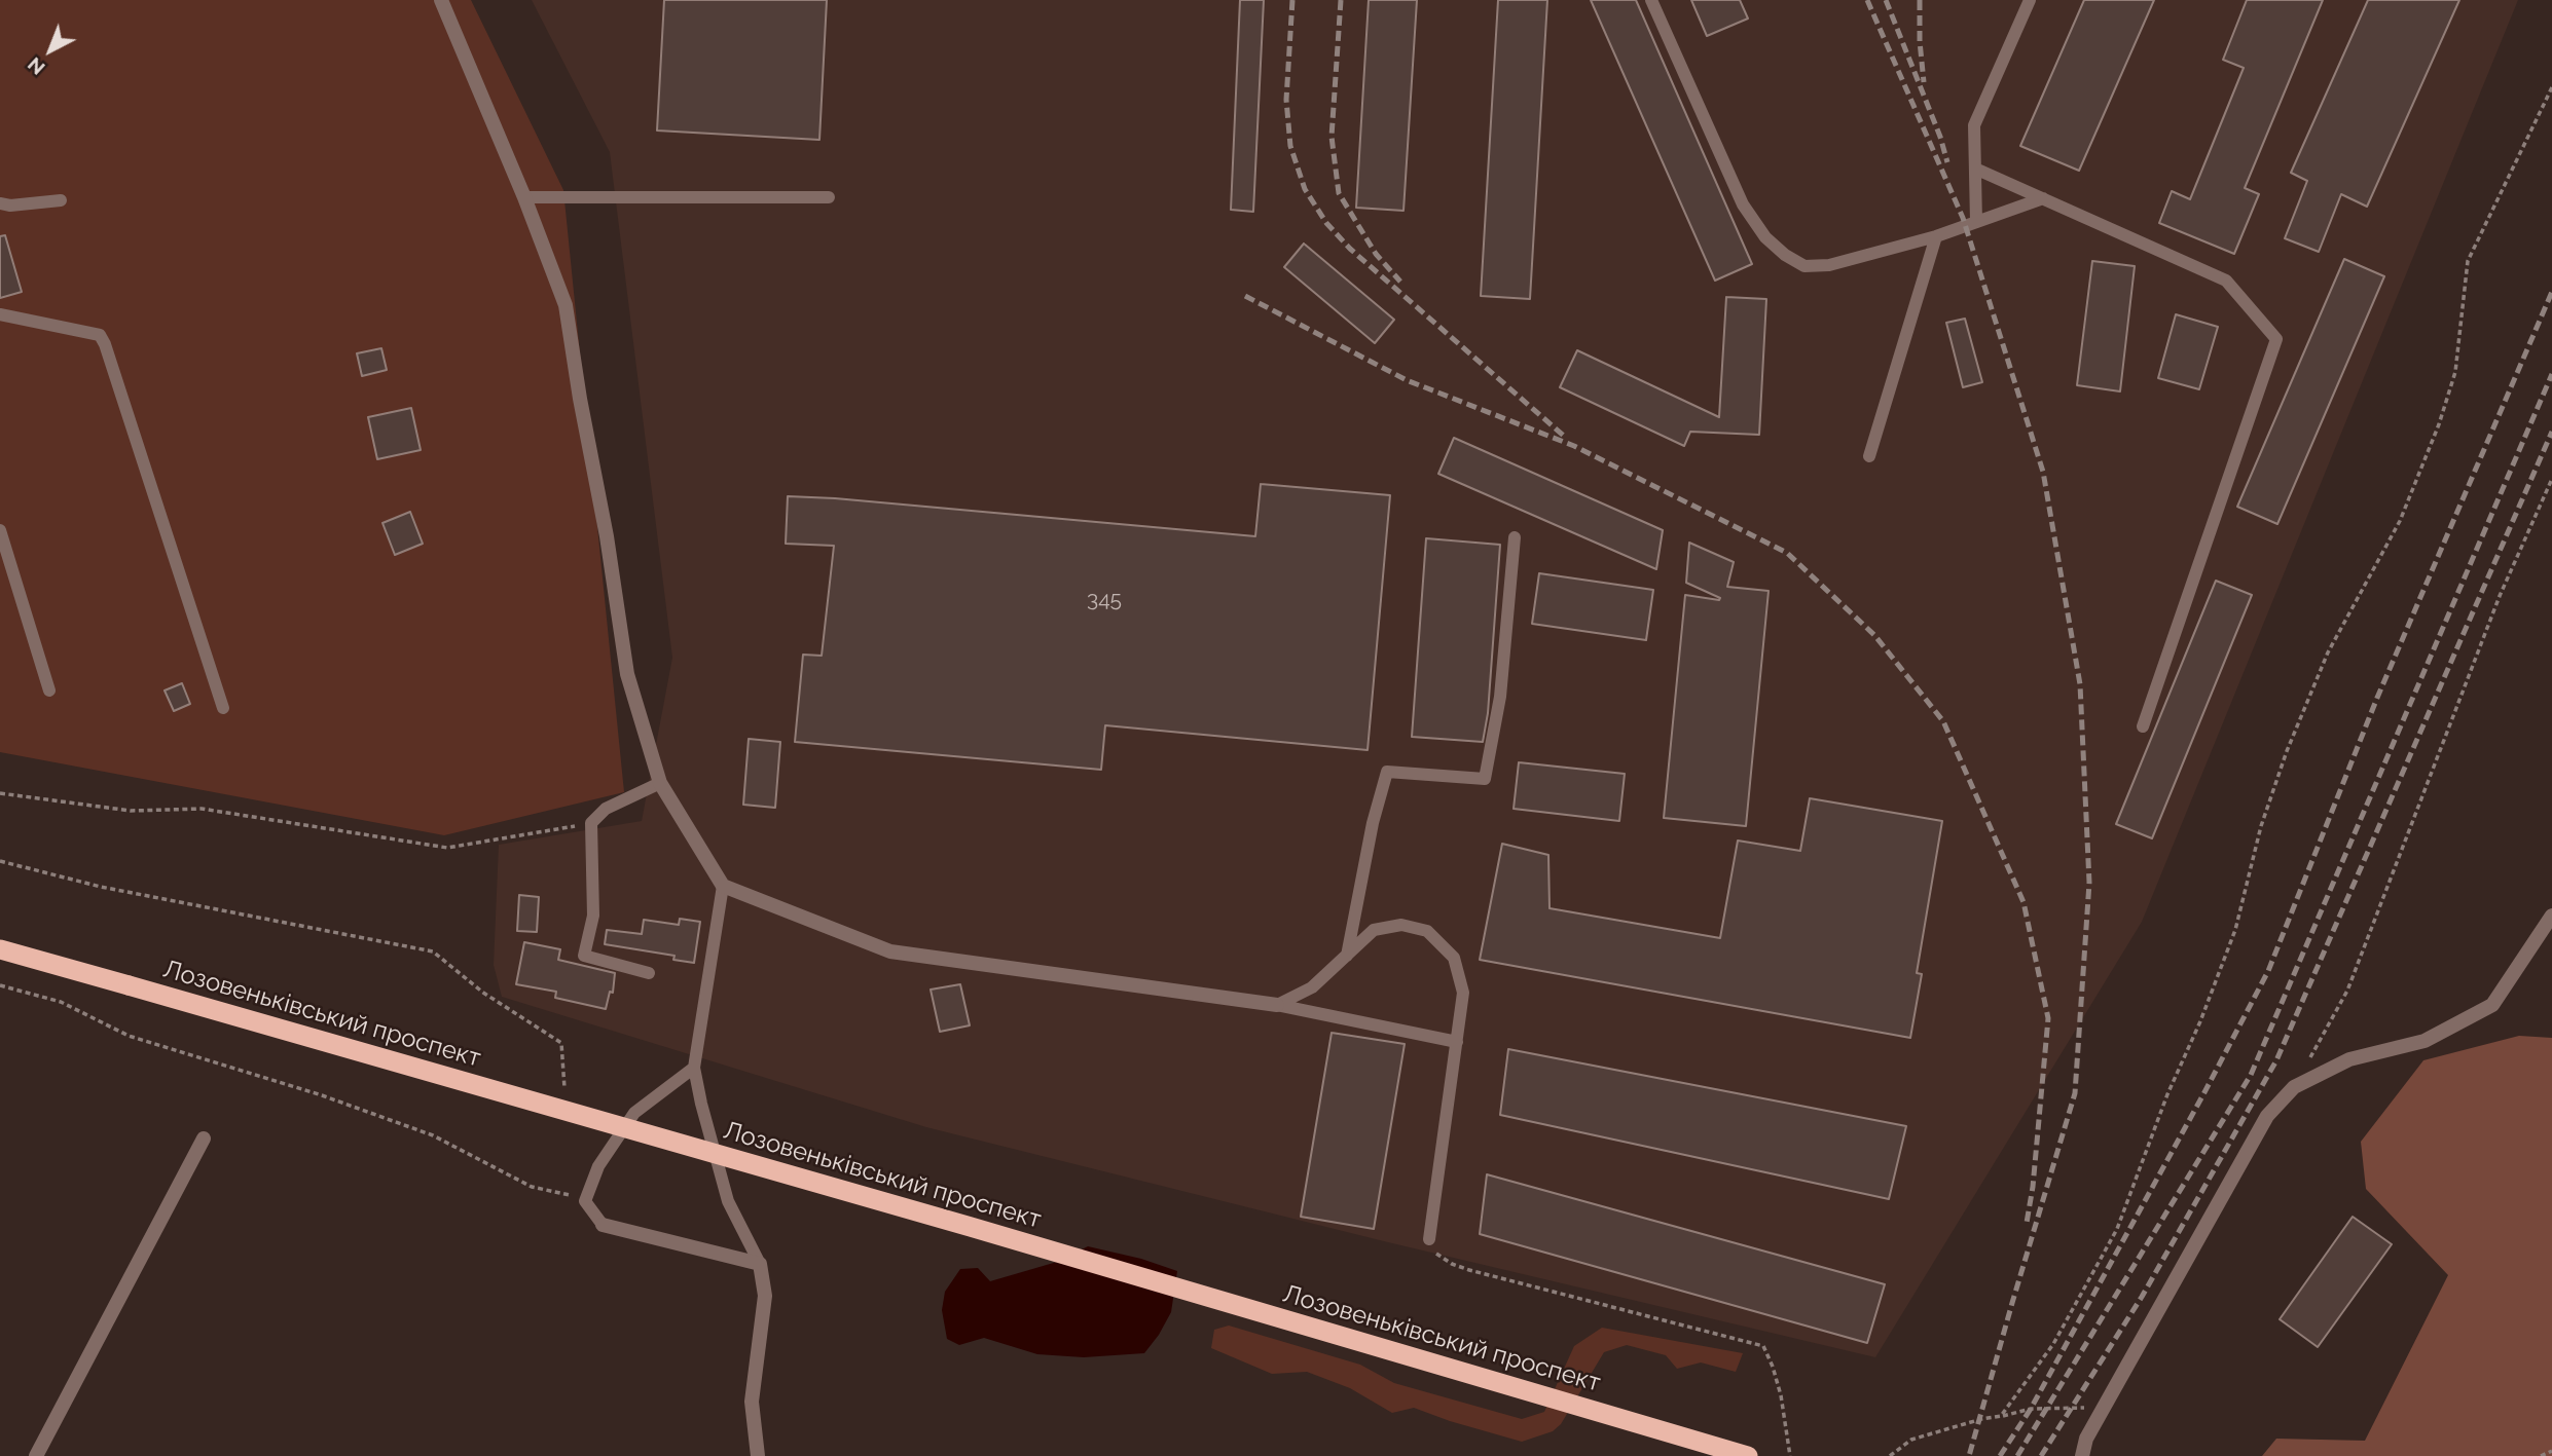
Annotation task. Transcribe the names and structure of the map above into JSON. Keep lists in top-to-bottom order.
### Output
{
  "streets": {
    "highway": ["Лозовеньківський проспект"]
  },
  "house_numbers": ["345"],
  "north": "bottom left"
}
